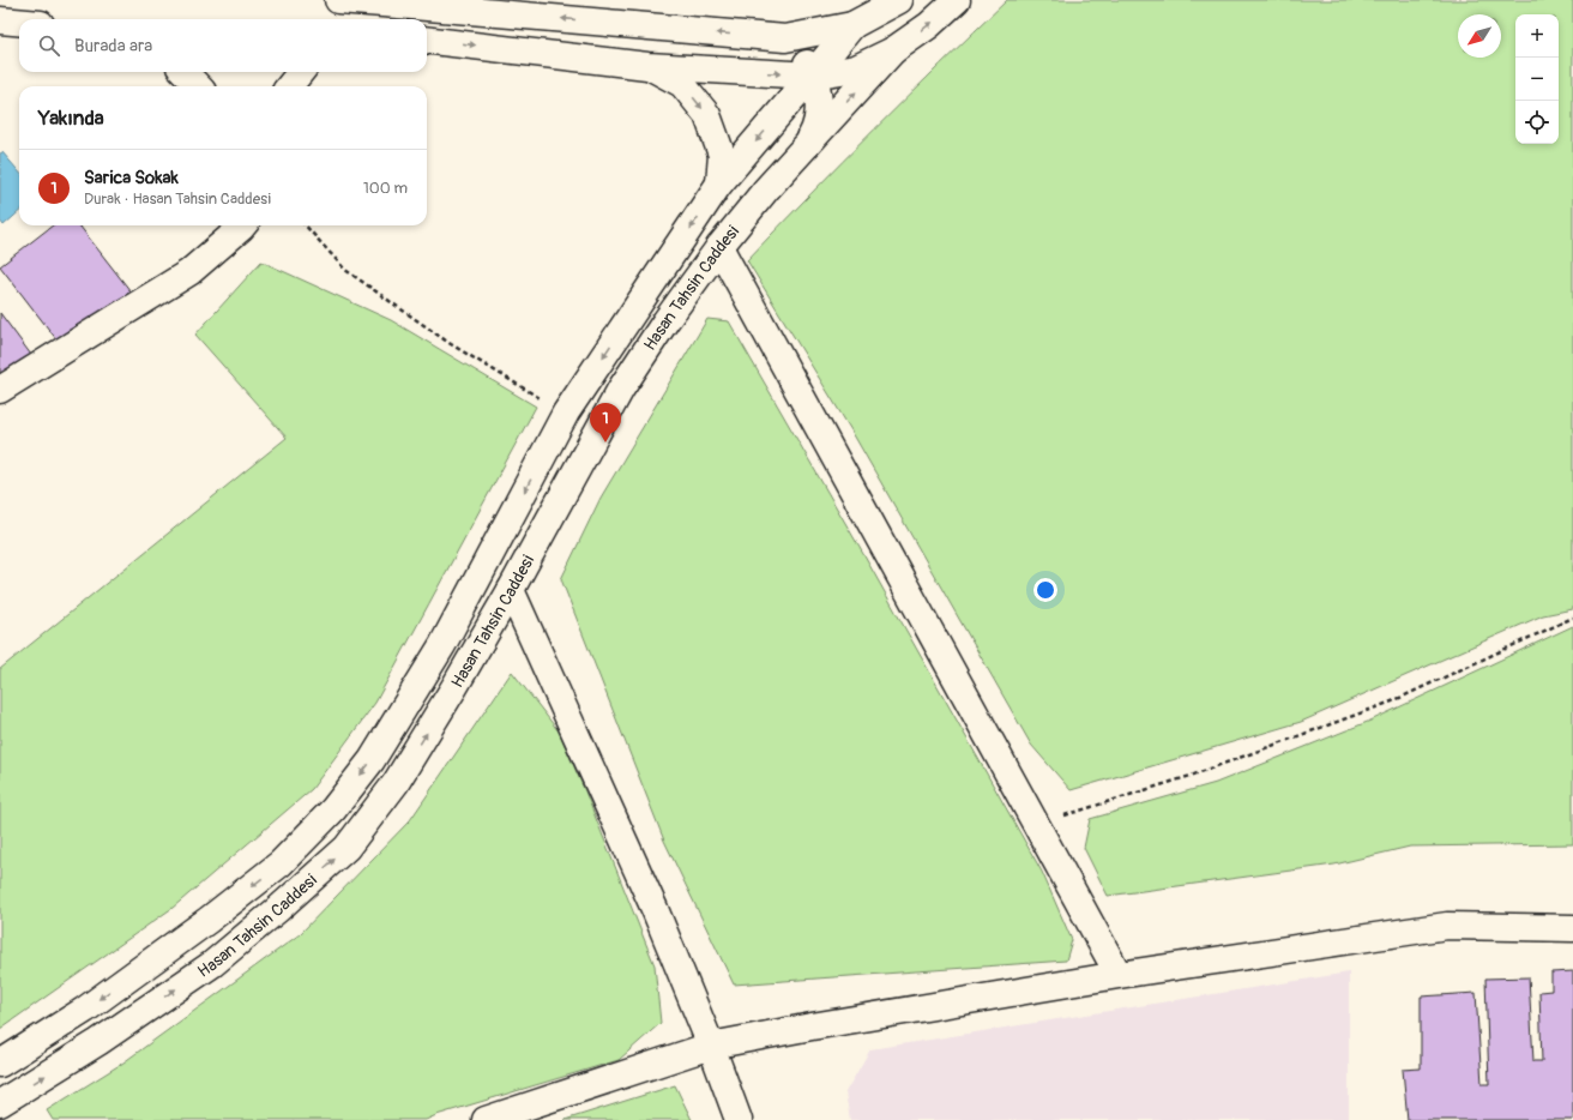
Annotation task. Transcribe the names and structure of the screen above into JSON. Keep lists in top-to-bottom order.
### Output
{
  "streets": {
    "main road": ["Hasan Tahsin Caddesi"]
  },
  "north": "bottom left",
  "page": {
    "map_buttons": ["+", "−"],
    "search": "Burada ara",
    "heading": "Yakında",
    "list": [
      {
        "mark": "1",
        "name": "Sarica Sokak",
        "note": "Durak · Hasan Tahsin Caddesi",
        "value": "100 m"
      }
    ],
    "pins": "1"
  }
}
